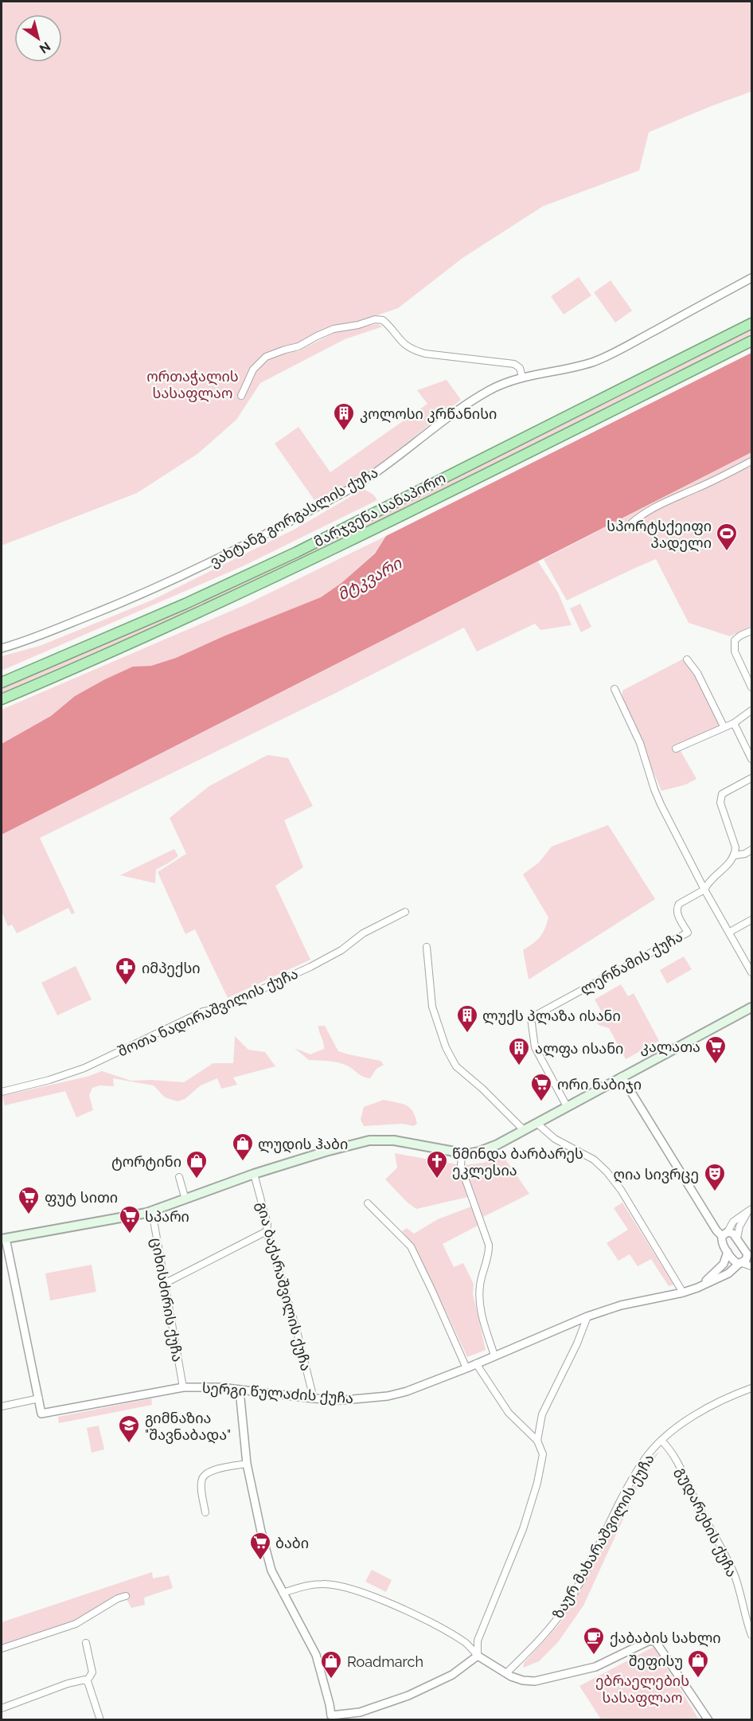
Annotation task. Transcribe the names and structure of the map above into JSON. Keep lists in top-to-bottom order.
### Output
{
  "streets": {
    "highway": ["მარჯვენა სანაპირო"],
    "street": [
      "ვახტანგ გორგასლის ქუჩა",
      "ლერწამის ქუჩა",
      "შოთა ნადირაშვილის ქუჩა",
      "გია ბაქარაშვილის ქუჩა",
      "ციხისძირის ქუჩა",
      "სერგი წულაძის ქუჩა",
      "გუდარეხის ქუჩა",
      "ზაურ მახარაშვილის ქუჩა"
    ]
  },
  "crossings": [
    ["გია ბაქარაშვილის ქუჩა", "სერგი წულაძის ქუჩა"],
    ["ციხისძირის ქუჩა", "სერგი წულაძის ქუჩა"],
    ["გუდარეხის ქუჩა", "ზაურ მახარაშვილის ქუჩა"]
  ],
  "water": ["მტკვარი"],
  "parks": ["ორთაჭალის სასაფლაო", "ებრაელების სასაფლაო"],
  "places": {
    "building": ["კოლოსი კრწანისი", "ლუქს პლაზა ისანი", "ალფა ისანი"],
    "sports": ["სპორტსქეიფი პადელი"],
    "pharmacy": ["იმპექსი"],
    "supermarket": [
      "კალათა",
      "ორი ნაბიჯი",
      "ფუტ სითი",
      "სპარი",
      "ბაბი"
    ],
    "shop": [
      "ლუდის ჰაბი",
      "ტორტინი",
      "შეფისუ",
      "Roadmarch"
    ],
    "church": ["წმინდა ბარბარეს ეკლესია"],
    "theatre": ["ღია სივრცე"],
    "school or university": ["გიმნაზია \"შავნაბადა\""],
    "cafe": ["ქაბაბის სახლი"]
  },
  "north": "bottom right"
}
